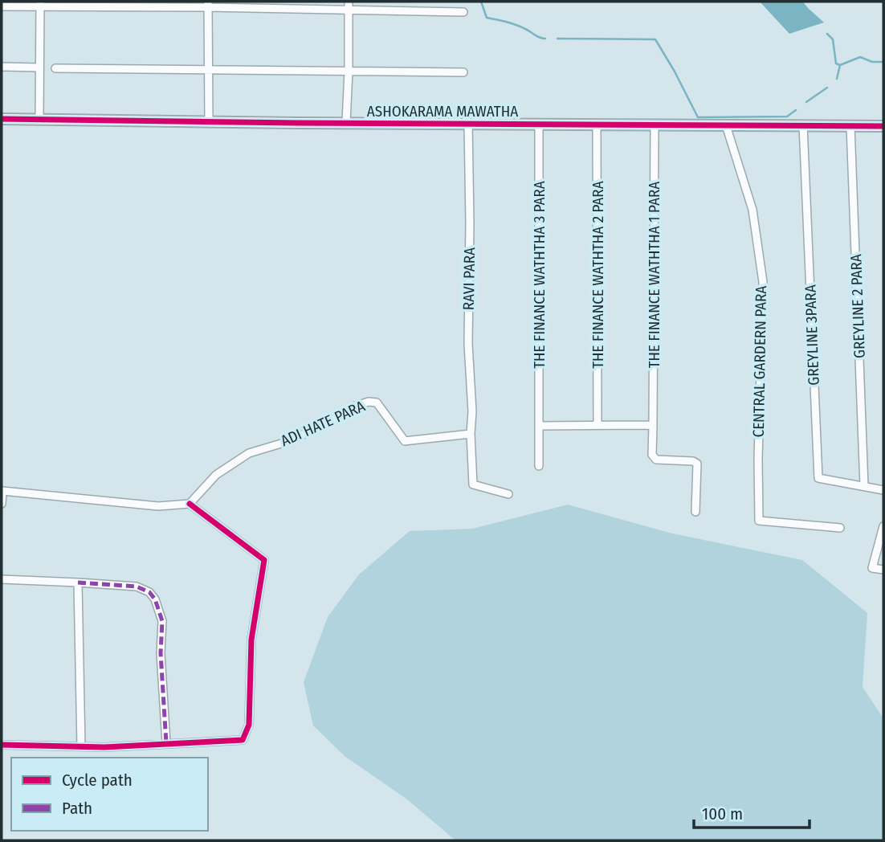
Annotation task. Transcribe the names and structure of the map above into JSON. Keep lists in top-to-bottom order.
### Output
{
  "streets": {
    "street": [
      "ASHOKARAMA MAWATHA",
      "THE FINANCE WATHTHA 3 PARA",
      "THE FINANCE WATHTHA 2 PARA",
      "THE FINANCE WATHTHA 1 PARA",
      "RAVI PARA",
      "GREYLINE 2 PARA",
      "GREYLINE 3PARA",
      "CENTRAL GARDERN PARA",
      "ADI HATE PARA"
    ]
  },
  "crossings": [
    ["ASHOKARAMA MAWATHA", "THE FINANCE WATHTHA 3 PARA"],
    ["ASHOKARAMA MAWATHA", "THE FINANCE WATHTHA 2 PARA"],
    ["ASHOKARAMA MAWATHA", "THE FINANCE WATHTHA 1 PARA"],
    ["ASHOKARAMA MAWATHA", "RAVI PARA"],
    ["ASHOKARAMA MAWATHA", "GREYLINE 2 PARA"],
    ["ASHOKARAMA MAWATHA", "GREYLINE 3PARA"],
    ["ASHOKARAMA MAWATHA", "CENTRAL GARDERN PARA"],
    ["RAVI PARA", "ADI HATE PARA"],
    ["GREYLINE 2 PARA", "GREYLINE 3PARA"]
  ],
  "legend": ["Cycle path", "Path"],
  "scale_bar": "100 m"
}
